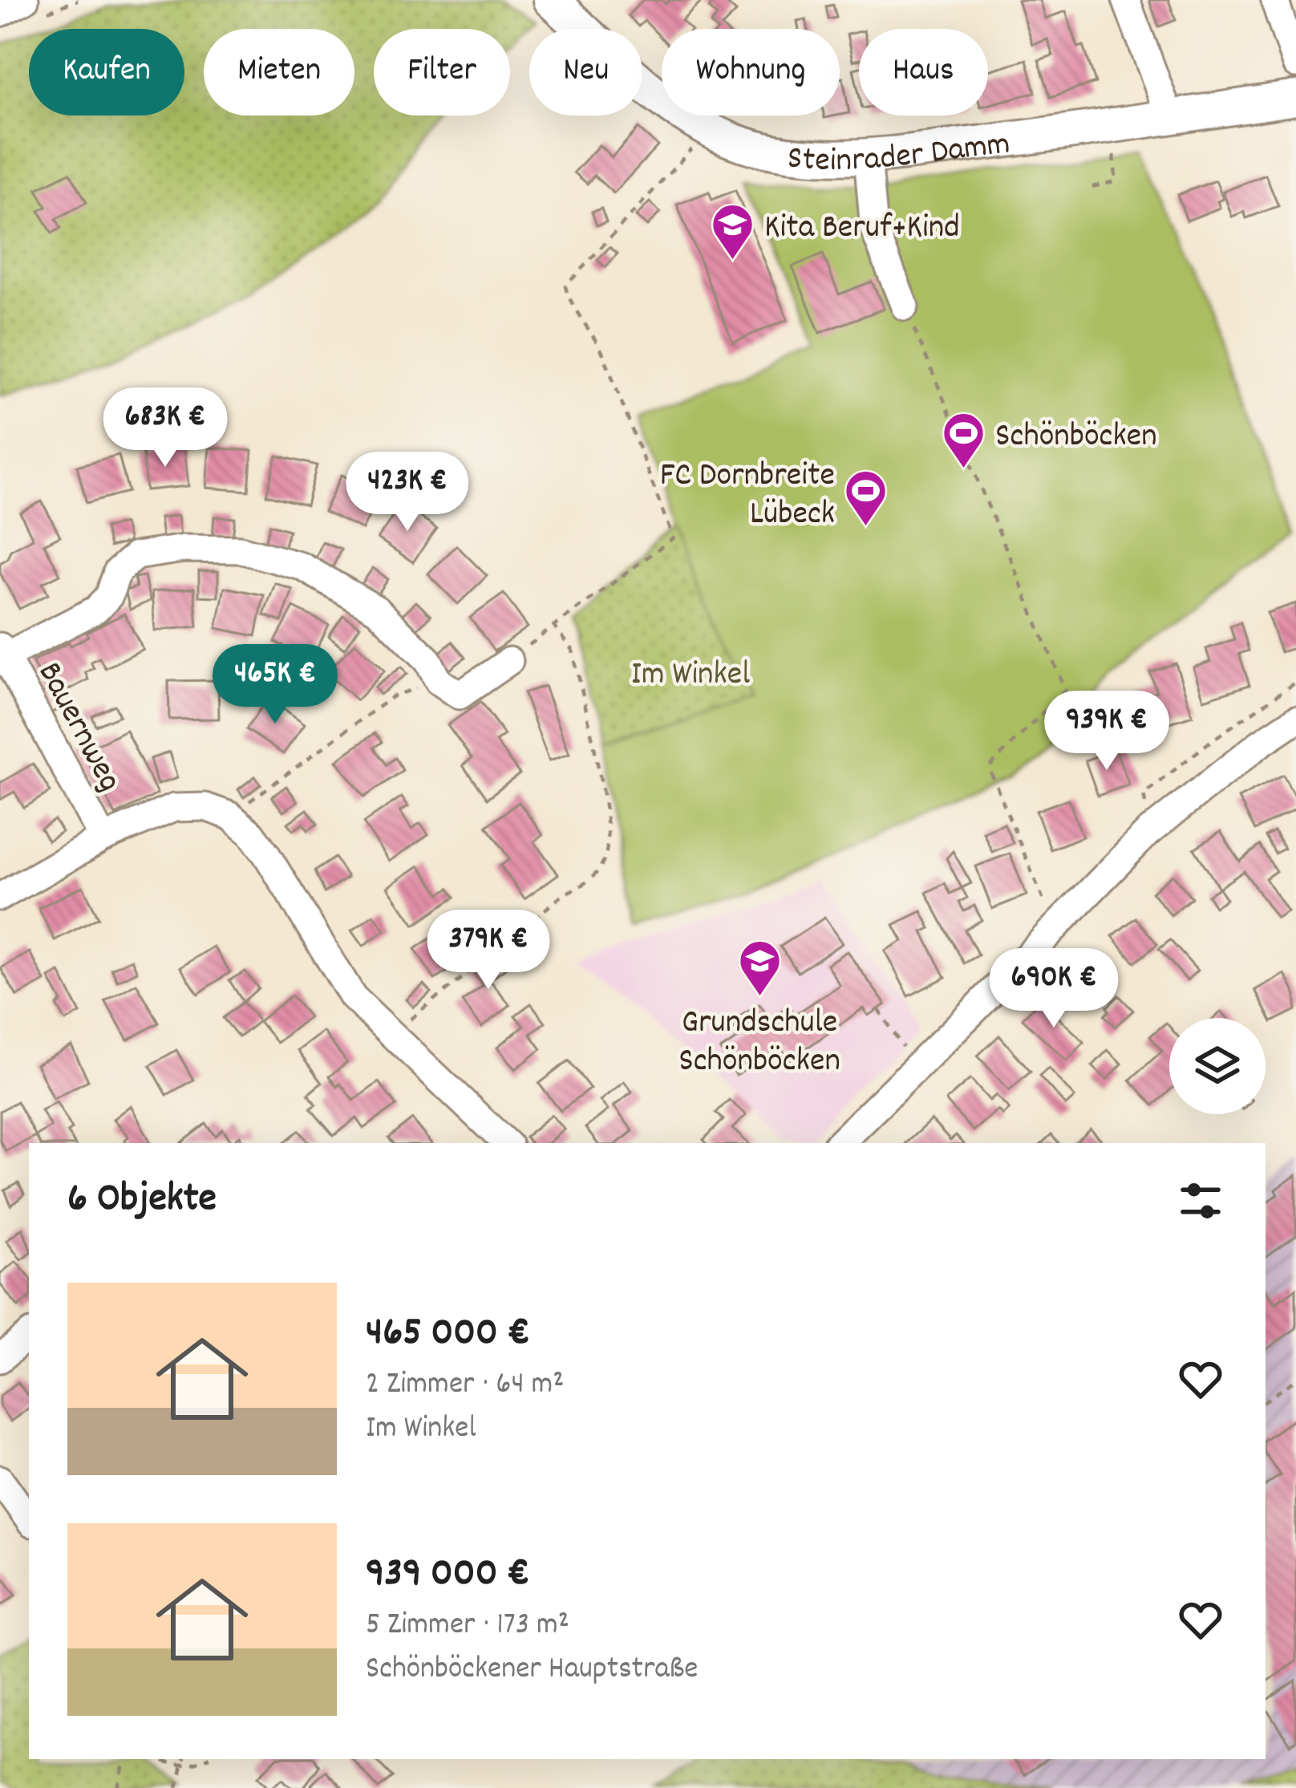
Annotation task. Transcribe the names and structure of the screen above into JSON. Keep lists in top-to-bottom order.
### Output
{
  "streets": {
    "main road": ["Steinrader Damm"],
    "street": ["Bauernweg"]
  },
  "parks": ["Im Winkel"],
  "places": {
    "school or university": ["Kita Beruf+Kind", "Grundschule Schönböcken"],
    "sports": ["Schönböcken", "FC Dornbreite Lübeck"]
  },
  "page": {
    "chip": [
      "Kaufen",
      "Mieten",
      "Filter",
      "Neu",
      "Wohnung",
      "Haus"
    ],
    "price": [
      "683K €",
      "423K €",
      "465K €",
      "939K €",
      "379K €",
      "690K €"
    ],
    "heading": "6 Objekte",
    "list": [
      {
        "name": "465 000 €",
        "note": "2 Zimmer · 64 m² · Im Winkel"
      },
      {
        "name": "939 000 €",
        "note": "5 Zimmer · 173 m² · Schönböckener Hauptstraße"
      }
    ]
  }
}
